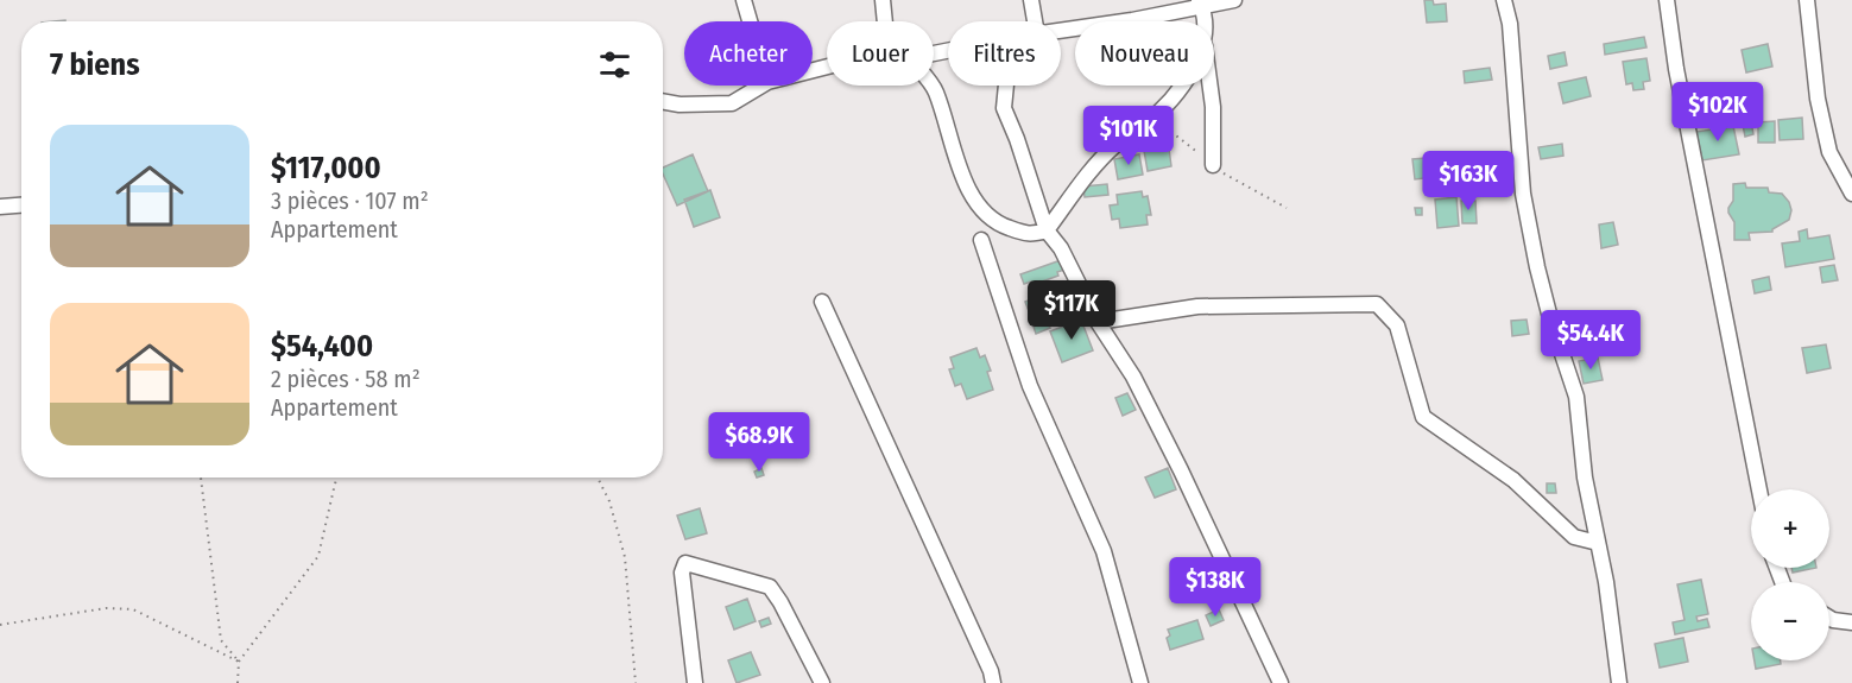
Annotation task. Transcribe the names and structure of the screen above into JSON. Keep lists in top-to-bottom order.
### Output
{
  "page": {
    "chip": [
      "Acheter",
      "Louer",
      "Filtres",
      "Nouveau"
    ],
    "heading": "7 biens",
    "price": [
      "$102K",
      "$101K",
      "$163K",
      "$117K",
      "$54.4K",
      "$68.9K",
      "$138K"
    ],
    "list": [
      {
        "name": "$117,000",
        "note": "3 pièces · 107 m² · Appartement"
      },
      {
        "name": "$54,400",
        "note": "2 pièces · 58 m² · Appartement"
      }
    ],
    "map_buttons": ["+", "−"]
  }
}
